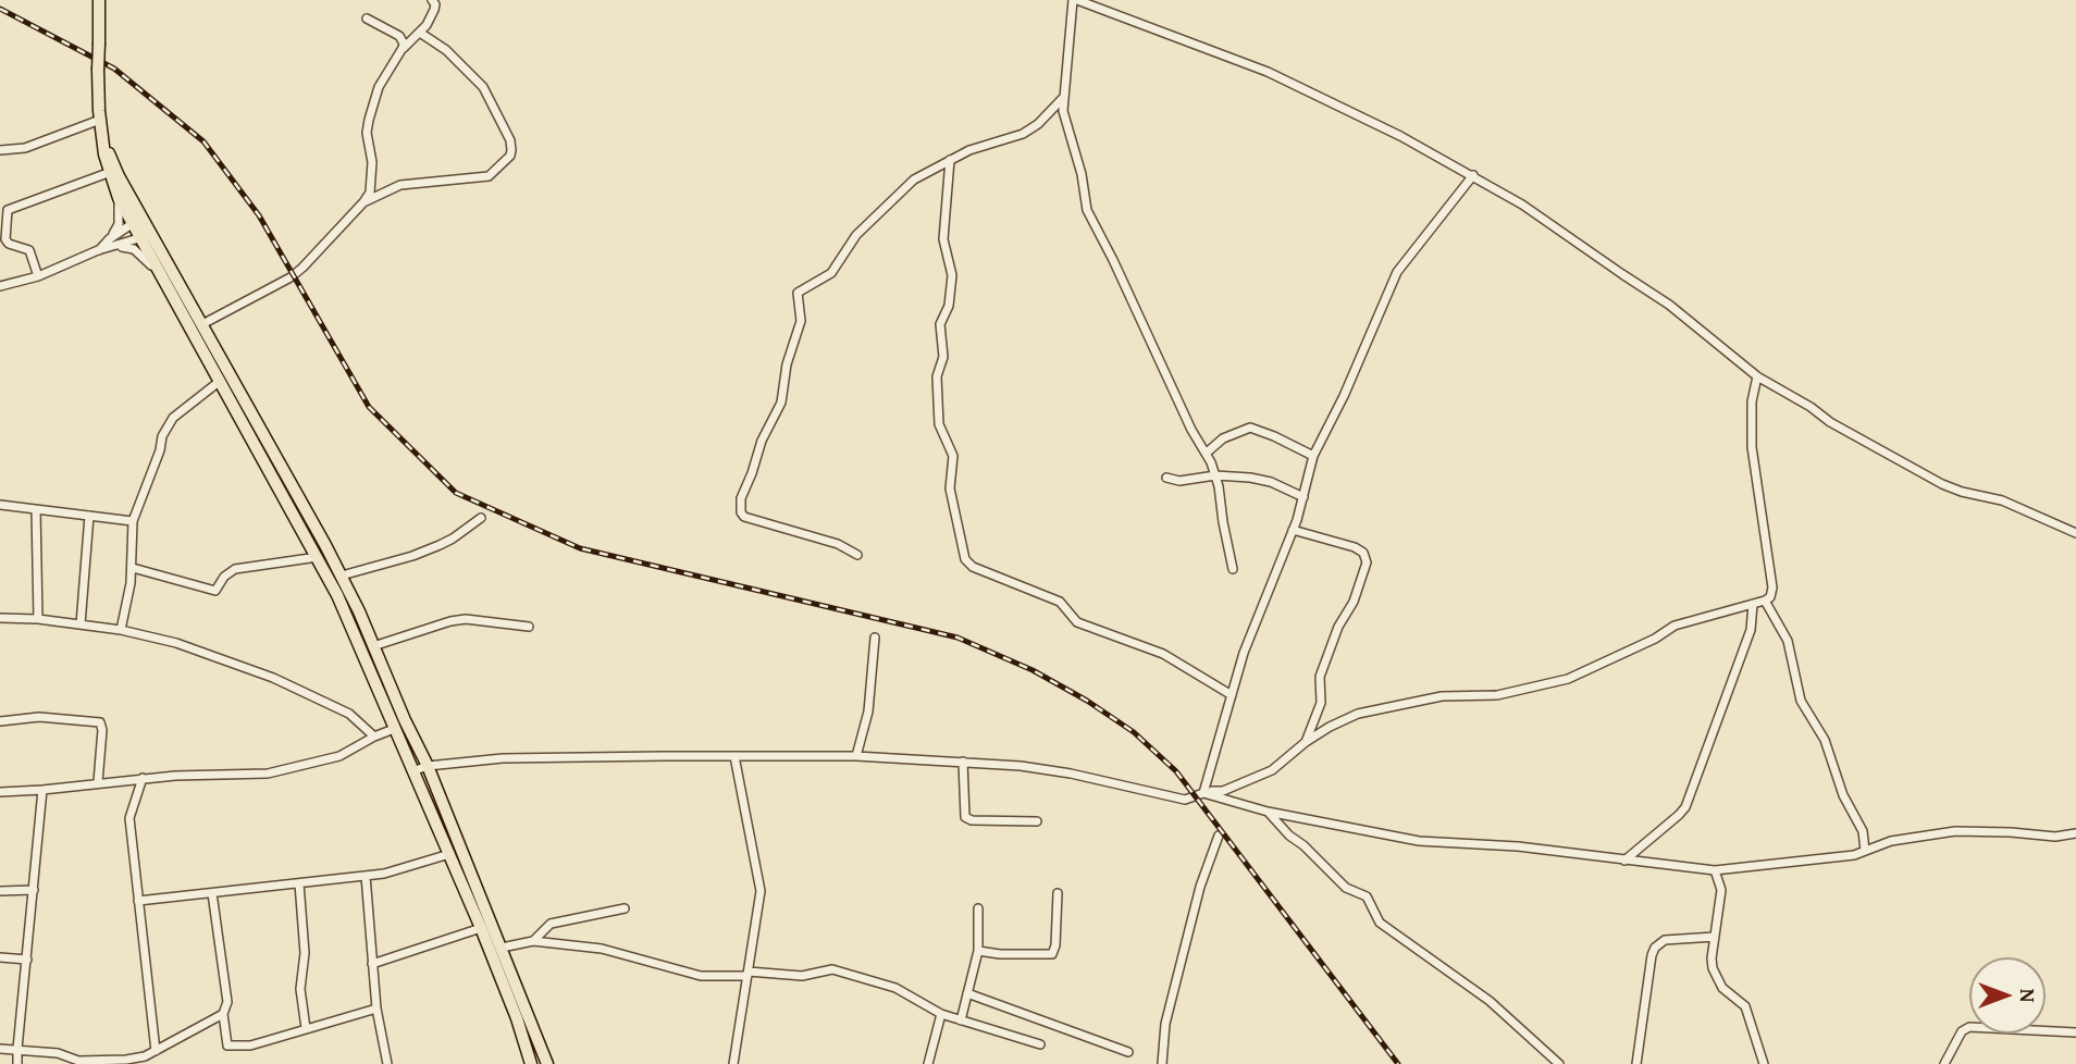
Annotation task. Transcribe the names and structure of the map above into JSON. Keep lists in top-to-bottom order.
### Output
{
  "north": "right"
}
